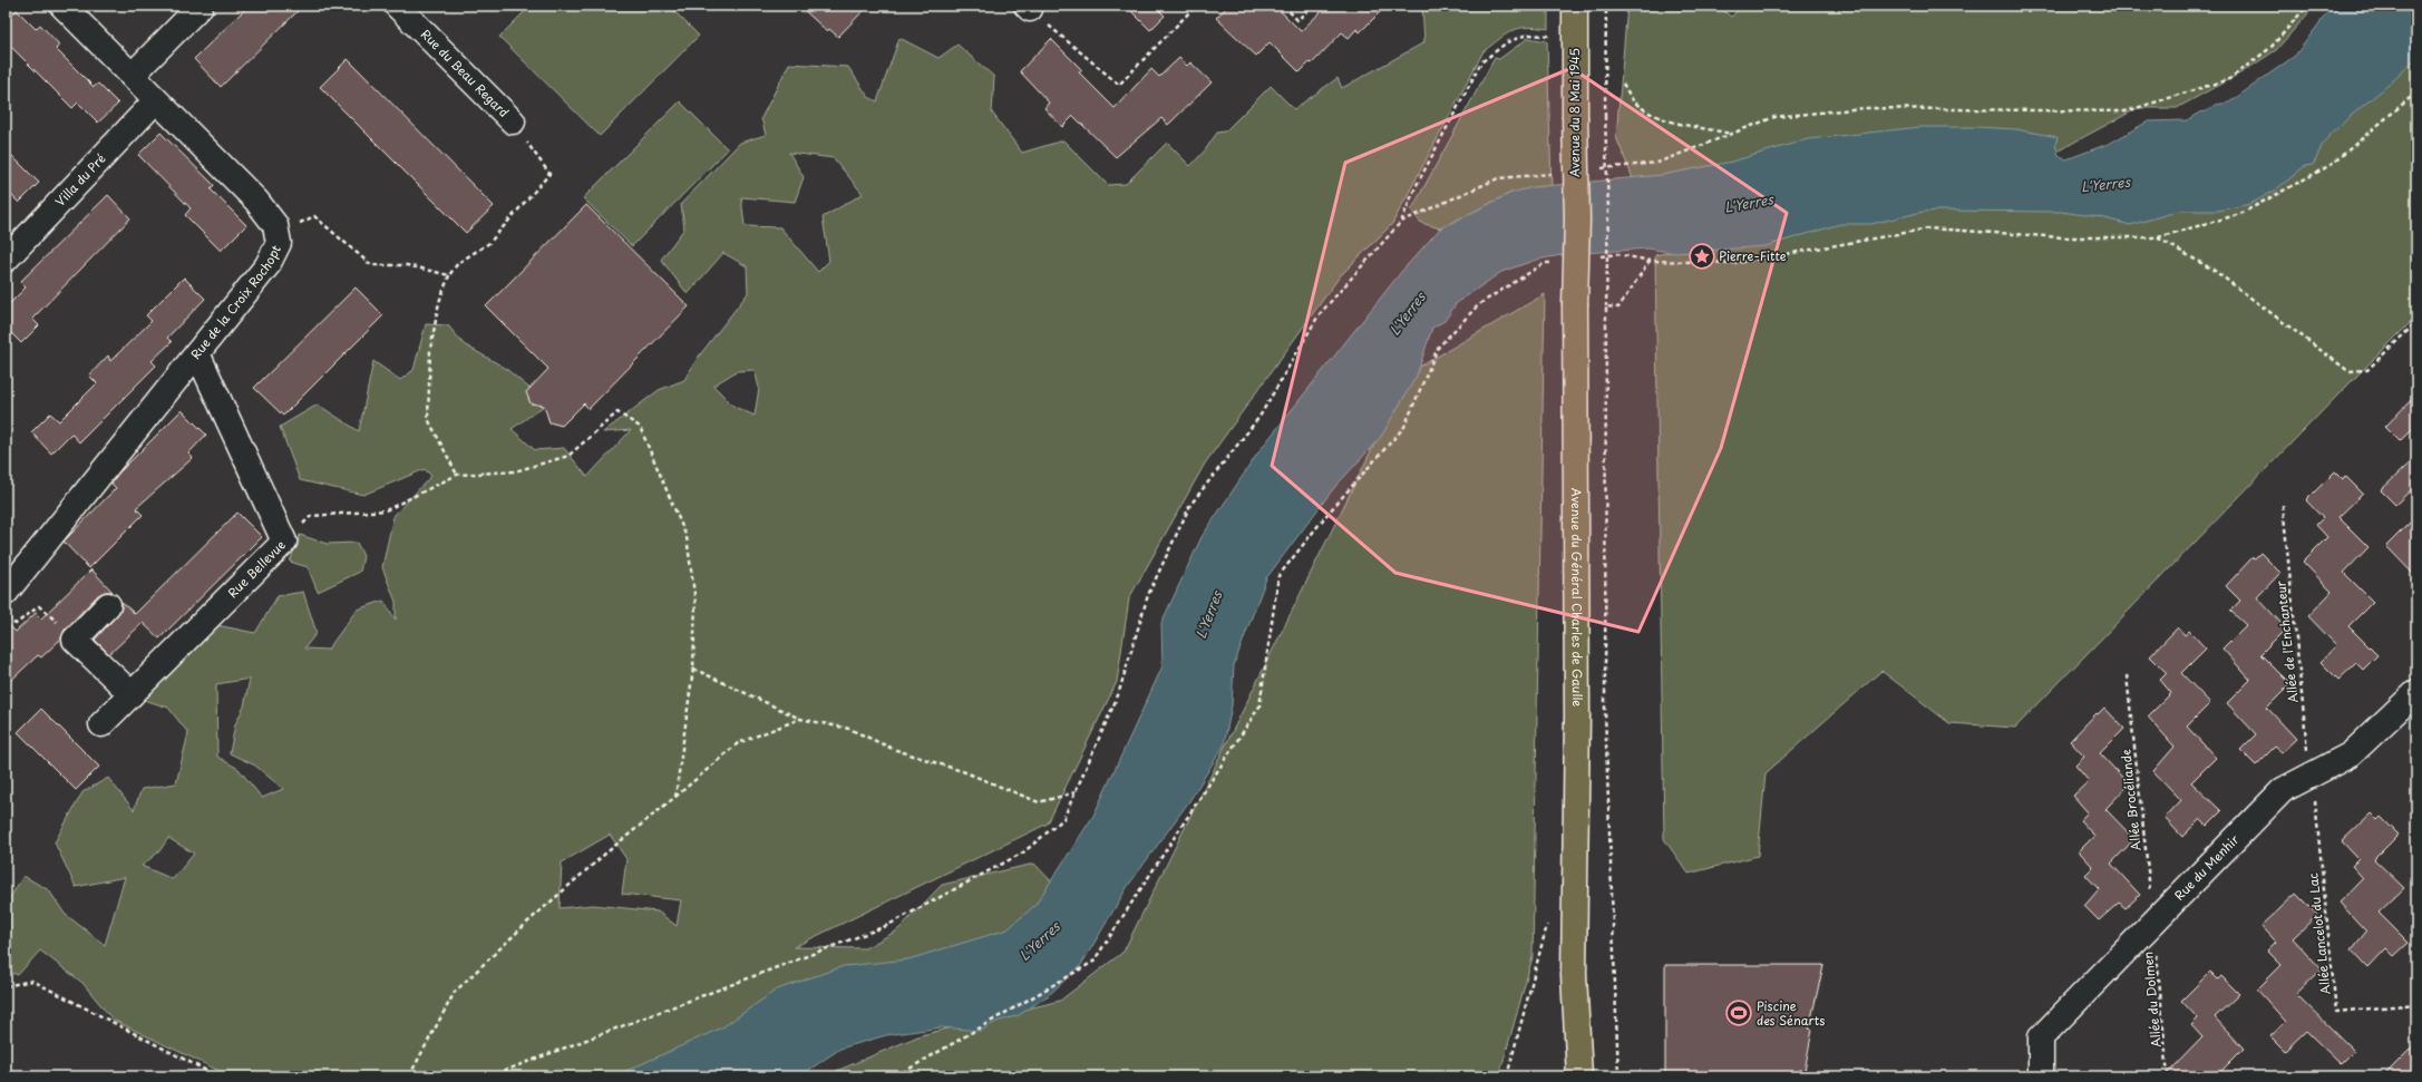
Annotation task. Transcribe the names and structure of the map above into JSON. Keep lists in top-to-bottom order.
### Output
{
  "streets": {
    "main road": ["Avenue du 8 Mai 1945", "Avenue du Général Charles de Gaulle"],
    "street": [
      "Rue du Beau Regard",
      "Villa du Pré",
      "Rue de la Croix Rochopt",
      "Rue Bellevue",
      "Rue du Menhir"
    ],
    "path": [
      "Allée de l'Enchanteur",
      "Allée Brocéliande",
      "Allée Lancelot du Lac",
      "Allée du Dolmen"
    ]
  },
  "crossings": [
    ["Avenue du 8 Mai 1945", "Avenue du Général Charles de Gaulle"],
    ["Villa du Pré", "Rue de la Croix Rochopt"],
    ["Rue de la Croix Rochopt", "Rue Bellevue"],
    ["Allée de l'Enchanteur", "Rue du Menhir"],
    ["Allée de l'Enchanteur", "Allée Lancelot du Lac"],
    ["Allée Brocéliande", "Rue du Menhir"],
    ["Allée Brocéliande", "Allée du Dolmen"],
    ["Rue du Menhir", "Allée Lancelot du Lac"],
    ["Rue du Menhir", "Allée du Dolmen"]
  ],
  "water": ["L'Yerres"],
  "places": {
    "place": ["Pierre-Fitte"],
    "sports": ["Piscine des Sénarts"]
  }
}
